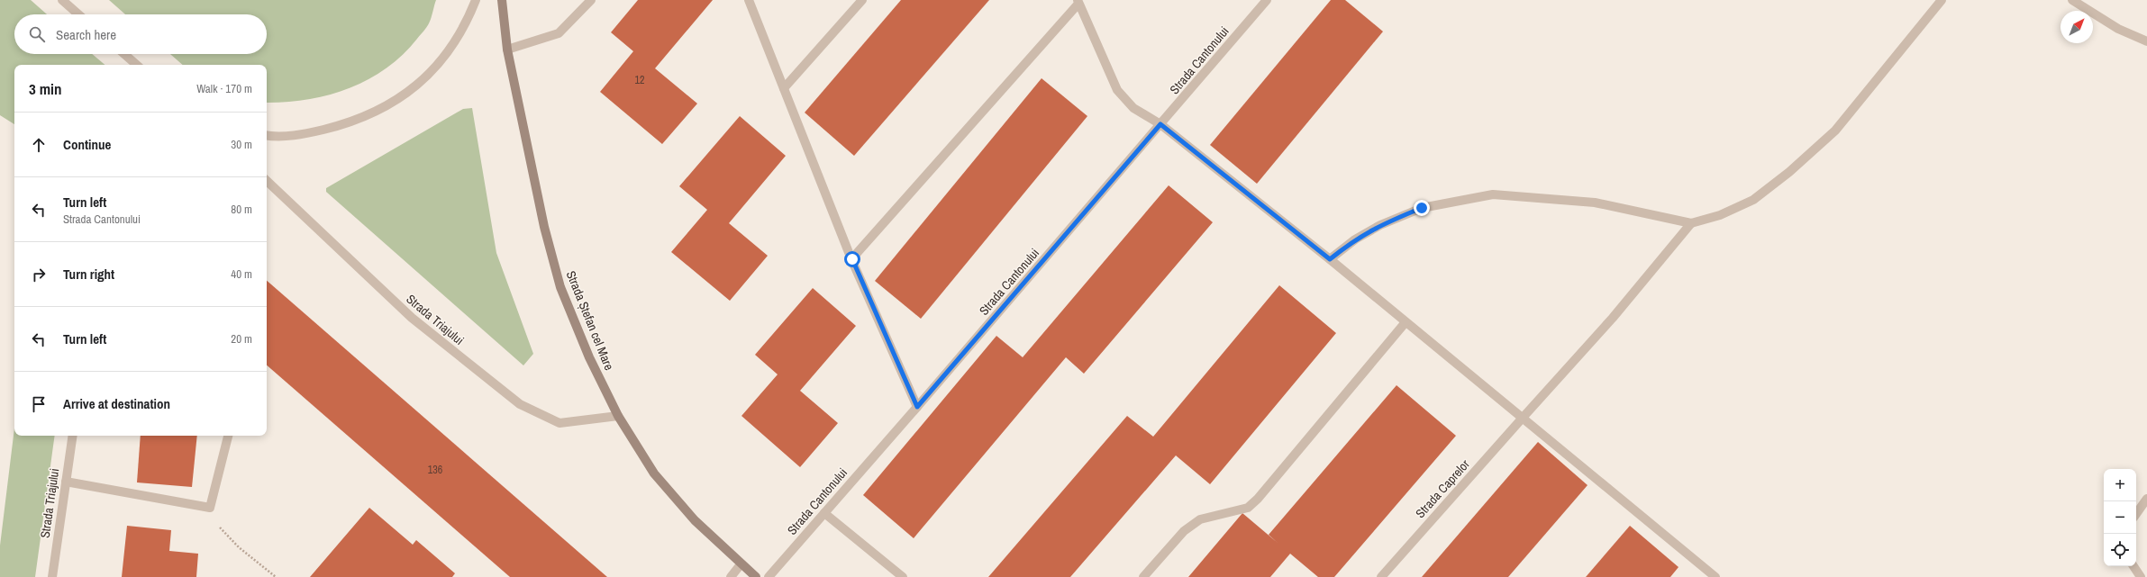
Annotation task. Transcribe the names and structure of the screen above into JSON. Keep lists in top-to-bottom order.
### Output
{
  "streets": {
    "main road": ["Strada Ștefan cel Mare"],
    "street": ["Strada Cantonului", "Strada Triajului", "Strada Caprelor"]
  },
  "crossings": [
    ["Strada Triajului", "Strada Ștefan cel Mare"]
  ],
  "house_numbers": ["12", "136"],
  "north": "top right",
  "page": {
    "search": "Search here",
    "heading": ["3 min", "Walk · 170 m"],
    "list": [
      ["Continue", "30 m"],
      ["Turn left", "Strada Cantonului", "80 m"],
      ["Turn right", "40 m"],
      ["Turn left", "20 m"],
      "Arrive at destination"
    ],
    "map_buttons": ["+", "−"]
  }
}
